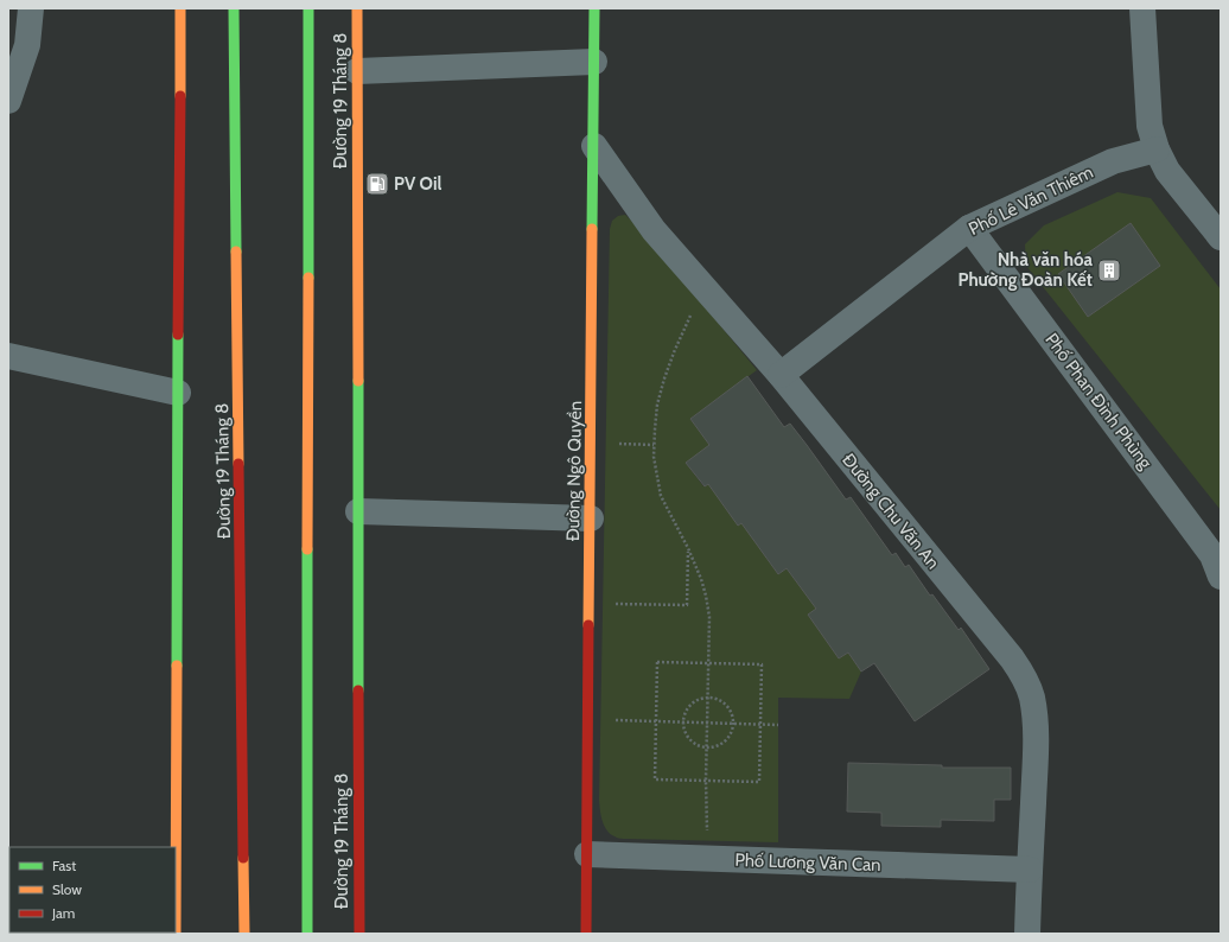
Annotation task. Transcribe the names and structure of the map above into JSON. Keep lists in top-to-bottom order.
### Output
{
  "streets": {
    "main road": ["Đường 19 Tháng 8", "Đường Ngô Quyền"],
    "street": [
      "Phố Lê Văn Thiêm",
      "Phố Phan Đình Phùng",
      "Đường Chu Văn An",
      "Phố Lương Văn Can"
    ]
  },
  "crossings": [
    ["Phố Lê Văn Thiêm", "Phố Phan Đình Phùng"],
    ["Phố Lê Văn Thiêm", "Đường Chu Văn An"],
    ["Đường Ngô Quyền", "Đường Chu Văn An"],
    ["Đường Ngô Quyền", "Phố Lương Văn Can"],
    ["Đường Chu Văn An", "Phố Lương Văn Can"]
  ],
  "places": {
    "fuel station": ["PV Oil"],
    "building": ["Nhà văn hóa Phường Đoàn Kết"]
  },
  "legend": ["Fast", "Slow", "Jam"]
}
